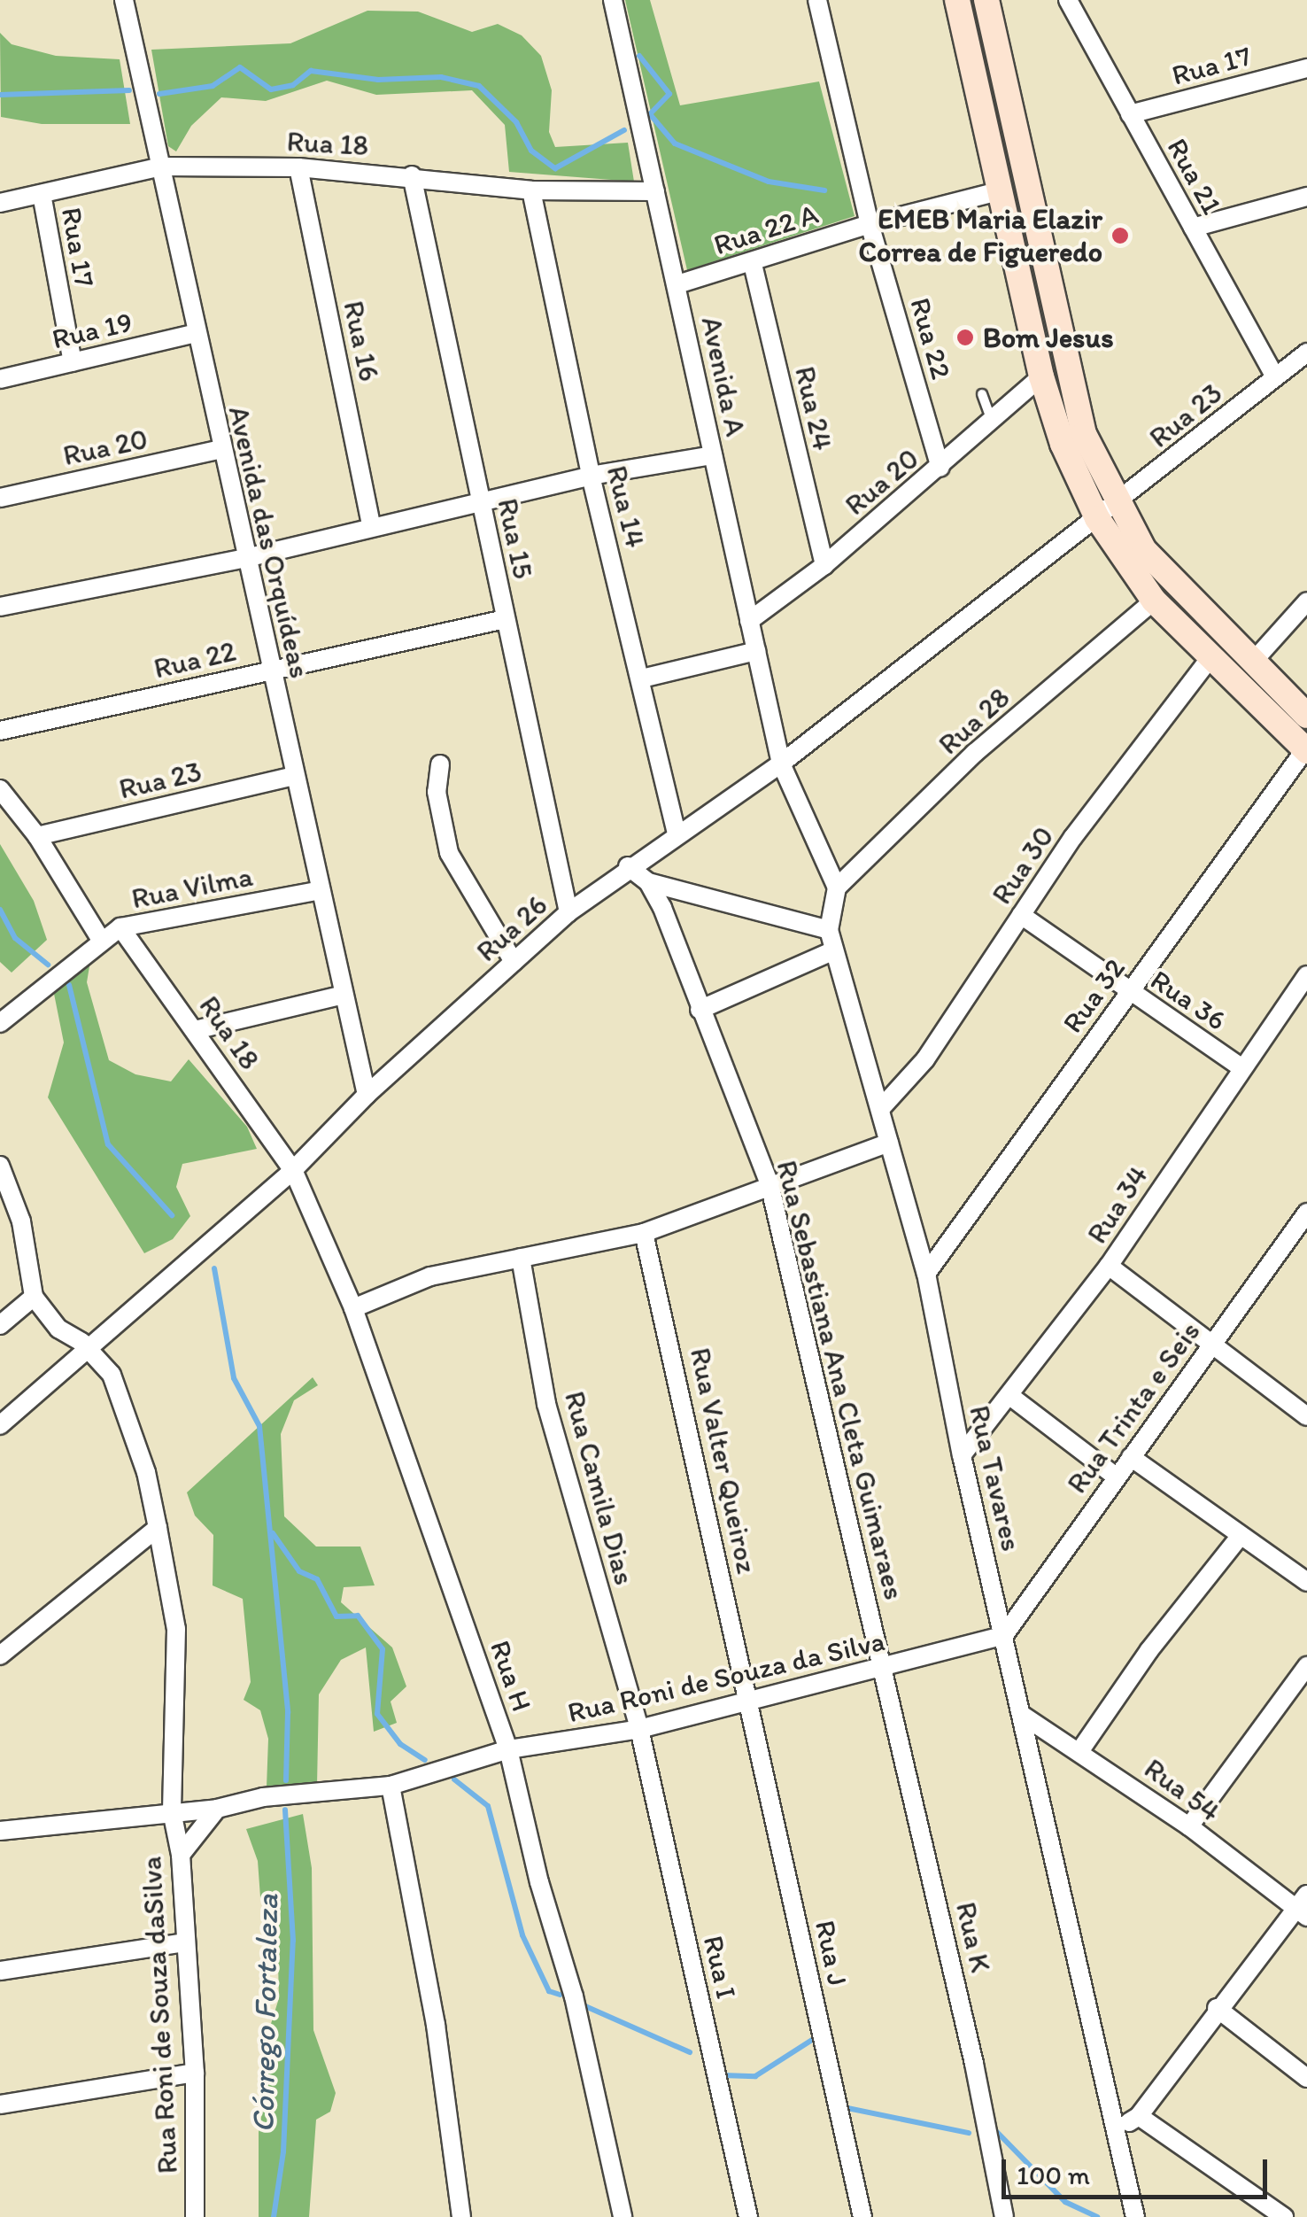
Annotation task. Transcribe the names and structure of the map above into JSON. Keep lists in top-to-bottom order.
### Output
{
  "streets": {
    "street": [
      "Rua 17",
      "Rua 18",
      "Rua 21",
      "Rua 22 A",
      "Rua 19",
      "Rua 22",
      "Rua 16",
      "Avenida A",
      "Rua 24",
      "Rua 23",
      "Rua 20",
      "Rua 14",
      "Rua 15",
      "Avenida das Orquídeas",
      "Rua 28",
      "Rua 30",
      "Rua Vilma",
      "Rua 26",
      "Rua 32",
      "Rua 36",
      "Rua 34",
      "Rua Sebastiana Ana Cleta Guimaraes",
      "Rua Trinta e Seis",
      "Rua Valter Queiroz",
      "Rua Tavares",
      "Rua Camila Dias",
      "Rua H",
      "Rua Roni de Souza da Silva",
      "Rua 54",
      "Rua K",
      "Rua J",
      "Rua I",
      "Rua Roni de Souza daSilva"
    ]
  },
  "crossings": [
    ["Rua 17", "Rua 18"],
    ["Rua 17", "Rua 21"],
    ["Rua 17", "Rua 19"],
    ["Rua 18", "Rua 16"],
    ["Rua 18", "Avenida A"],
    ["Rua 18", "Rua 14"],
    ["Rua 18", "Rua 15"],
    ["Rua 18", "Avenida das Orquídeas"],
    ["Rua 18", "Rua Vilma"],
    ["Rua 18", "Rua 26"],
    ["Rua 18", "Rua H"],
    ["Rua 21", "Rua 23"],
    ["Rua 22 A", "Rua 22"],
    ["Rua 22 A", "Avenida A"],
    ["Rua 22 A", "Rua 24"],
    ["Rua 19", "Avenida das Orquídeas"],
    ["Rua 22", "Rua 20"],
    ["Rua 22", "Rua 15"],
    ["Rua 22", "Avenida das Orquídeas"],
    ["Avenida A", "Rua 20"],
    ["Avenida A", "Rua 26"],
    ["Rua 24", "Rua 20"],
    ["Rua 23", "Avenida das Orquídeas"],
    ["Rua 23", "Rua 26"],
    ["Rua 20", "Avenida das Orquídeas"],
    ["Rua 14", "Rua 26"],
    ["Rua 15", "Rua 26"],
    ["Avenida das Orquídeas", "Rua Vilma"],
    ["Avenida das Orquídeas", "Rua 26"],
    ["Rua 28", "Rua Tavares"],
    ["Rua 30", "Rua 36"],
    ["Rua 30", "Rua Tavares"],
    ["Rua 26", "Rua H"],
    ["Rua 26", "Rua Roni de Souza daSilva"],
    ["Rua 32", "Rua 36"],
    ["Rua 32", "Rua Tavares"],
    ["Rua 36", "Rua 34"],
    ["Rua 34", "Rua Tavares"],
    ["Rua Sebastiana Ana Cleta Guimaraes", "Rua Roni de Souza da Silva"],
    ["Rua Sebastiana Ana Cleta Guimaraes", "Rua K"],
    ["Rua Trinta e Seis", "Rua Tavares"],
    ["Rua Trinta e Seis", "Rua Roni de Souza da Silva"],
    ["Rua Valter Queiroz", "Rua Roni de Souza da Silva"],
    ["Rua Valter Queiroz", "Rua J"],
    ["Rua Tavares", "Rua Roni de Souza da Silva"],
    ["Rua Tavares", "Rua 54"],
    ["Rua Camila Dias", "Rua Roni de Souza da Silva"],
    ["Rua Camila Dias", "Rua I"],
    ["Rua H", "Rua Roni de Souza da Silva"],
    ["Rua Roni de Souza da Silva", "Rua K"],
    ["Rua Roni de Souza da Silva", "Rua J"],
    ["Rua Roni de Souza da Silva", "Rua I"],
    ["Rua Roni de Souza da Silva", "Rua Roni de Souza daSilva"]
  ],
  "water": ["Córrego Fortaleza"],
  "places": ["EMEB Maria Elazir Correa de Figueredo", "Bom Jesus"],
  "scale_bar": "100 m"
}
